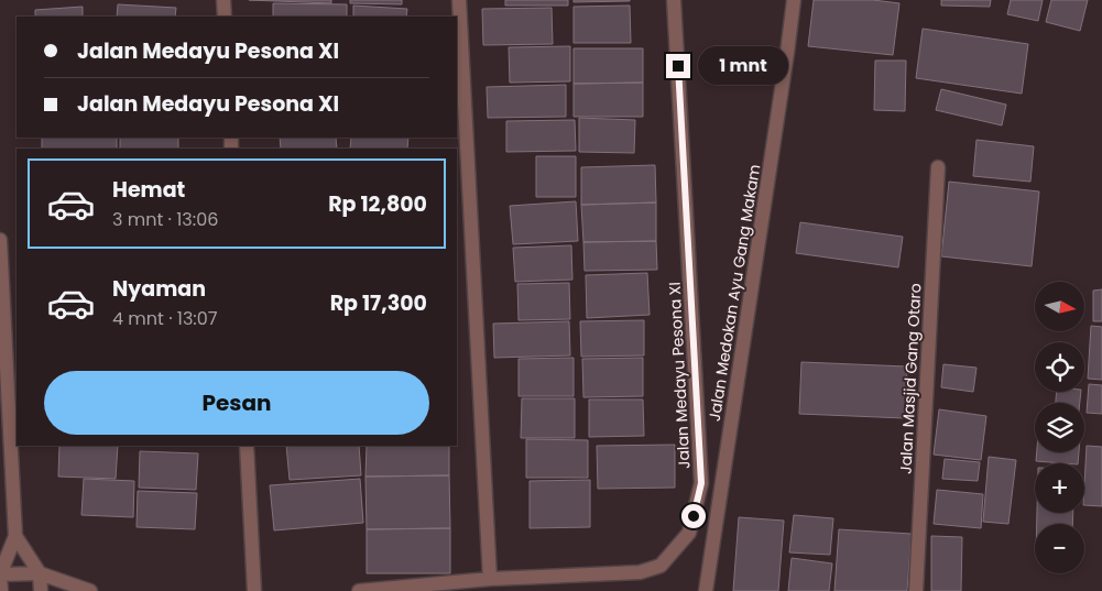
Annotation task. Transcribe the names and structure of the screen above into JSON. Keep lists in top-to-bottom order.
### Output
{
  "streets": {
    "street": ["Jalan Medokan Ayu Gang Makam", "Jalan Medayu Pesona XI", "Jalan Masjid Gang Otaro"]
  },
  "north": "right",
  "page": {
    "banner": ["Jalan Medayu Pesona XI", "Jalan Medayu Pesona XI"],
    "bubble": "1 mnt",
    "list": [
      {
        "name": "Hemat",
        "note": "3 mnt · 13:06",
        "value": "Rp 12,800"
      },
      {
        "name": "Nyaman",
        "note": "4 mnt · 13:07",
        "value": "Rp 17,300"
      }
    ],
    "map_buttons": ["+", "−"],
    "buttons": "Pesan"
  }
}
